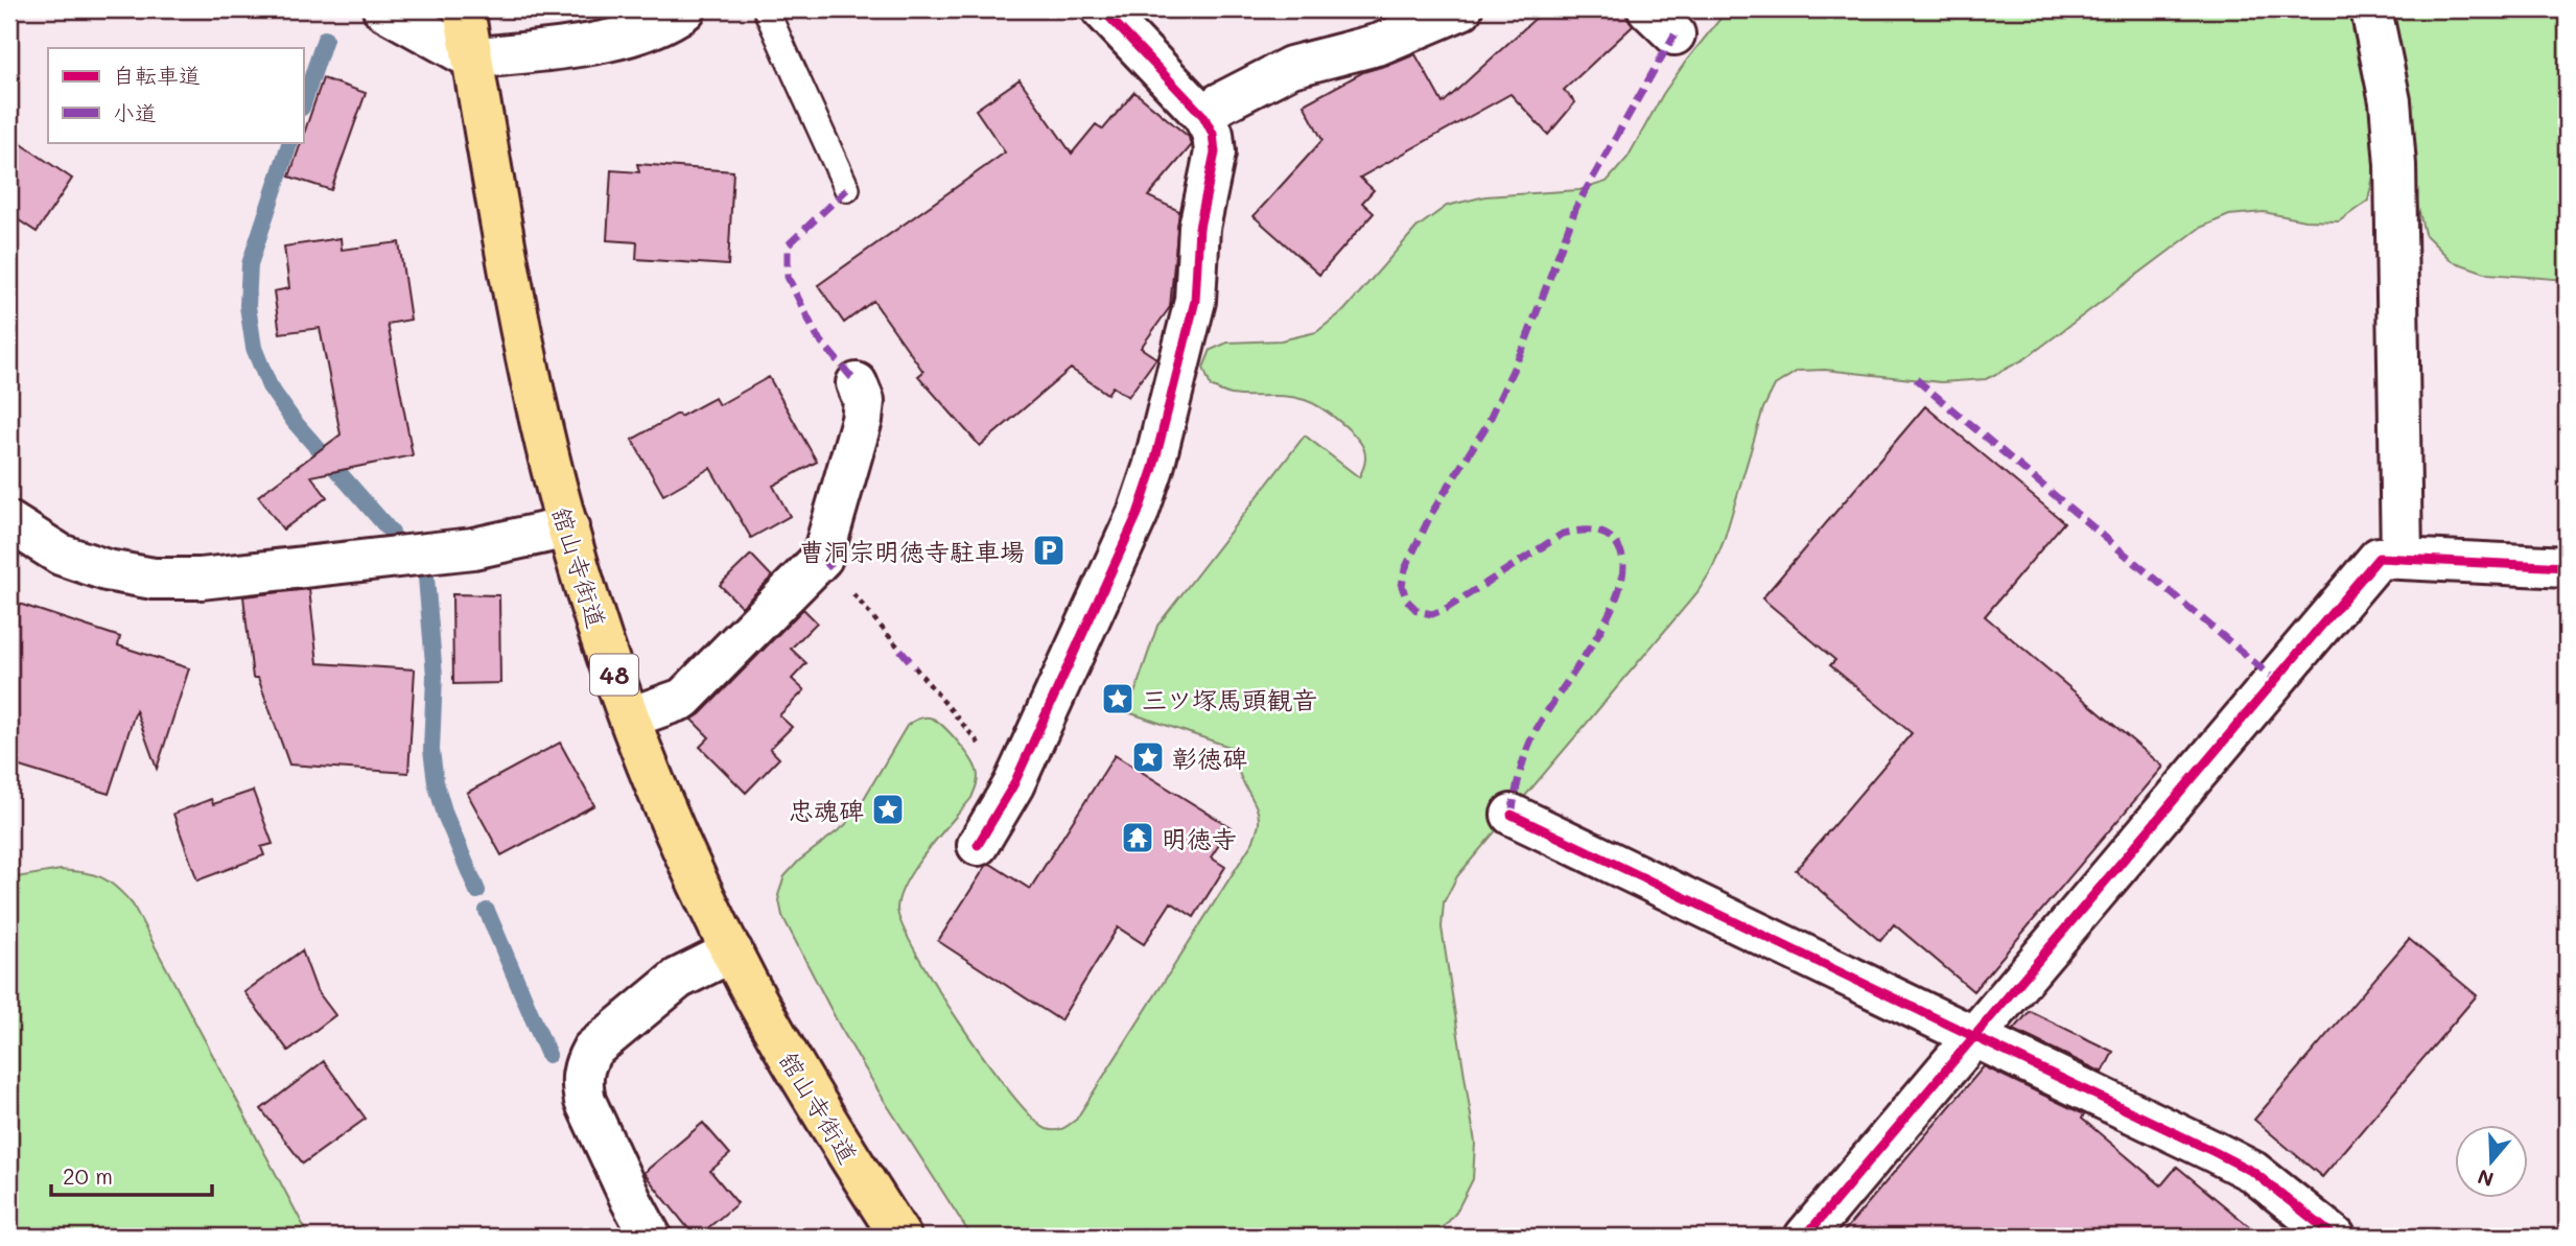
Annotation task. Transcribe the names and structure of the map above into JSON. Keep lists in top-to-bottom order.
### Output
{
  "streets": {
    "main road": ["舘山寺街道", "48"]
  },
  "places": {
    "parking": ["曹洞宗明徳寺駐車場"],
    "place": ["三ツ塚馬頭観音", "彰徳碑", "忠魂碑"],
    "temple": ["明徳寺"]
  },
  "legend": ["自転車道", "小道"],
  "scale_bar": "20 m",
  "north": "bottom"
}
